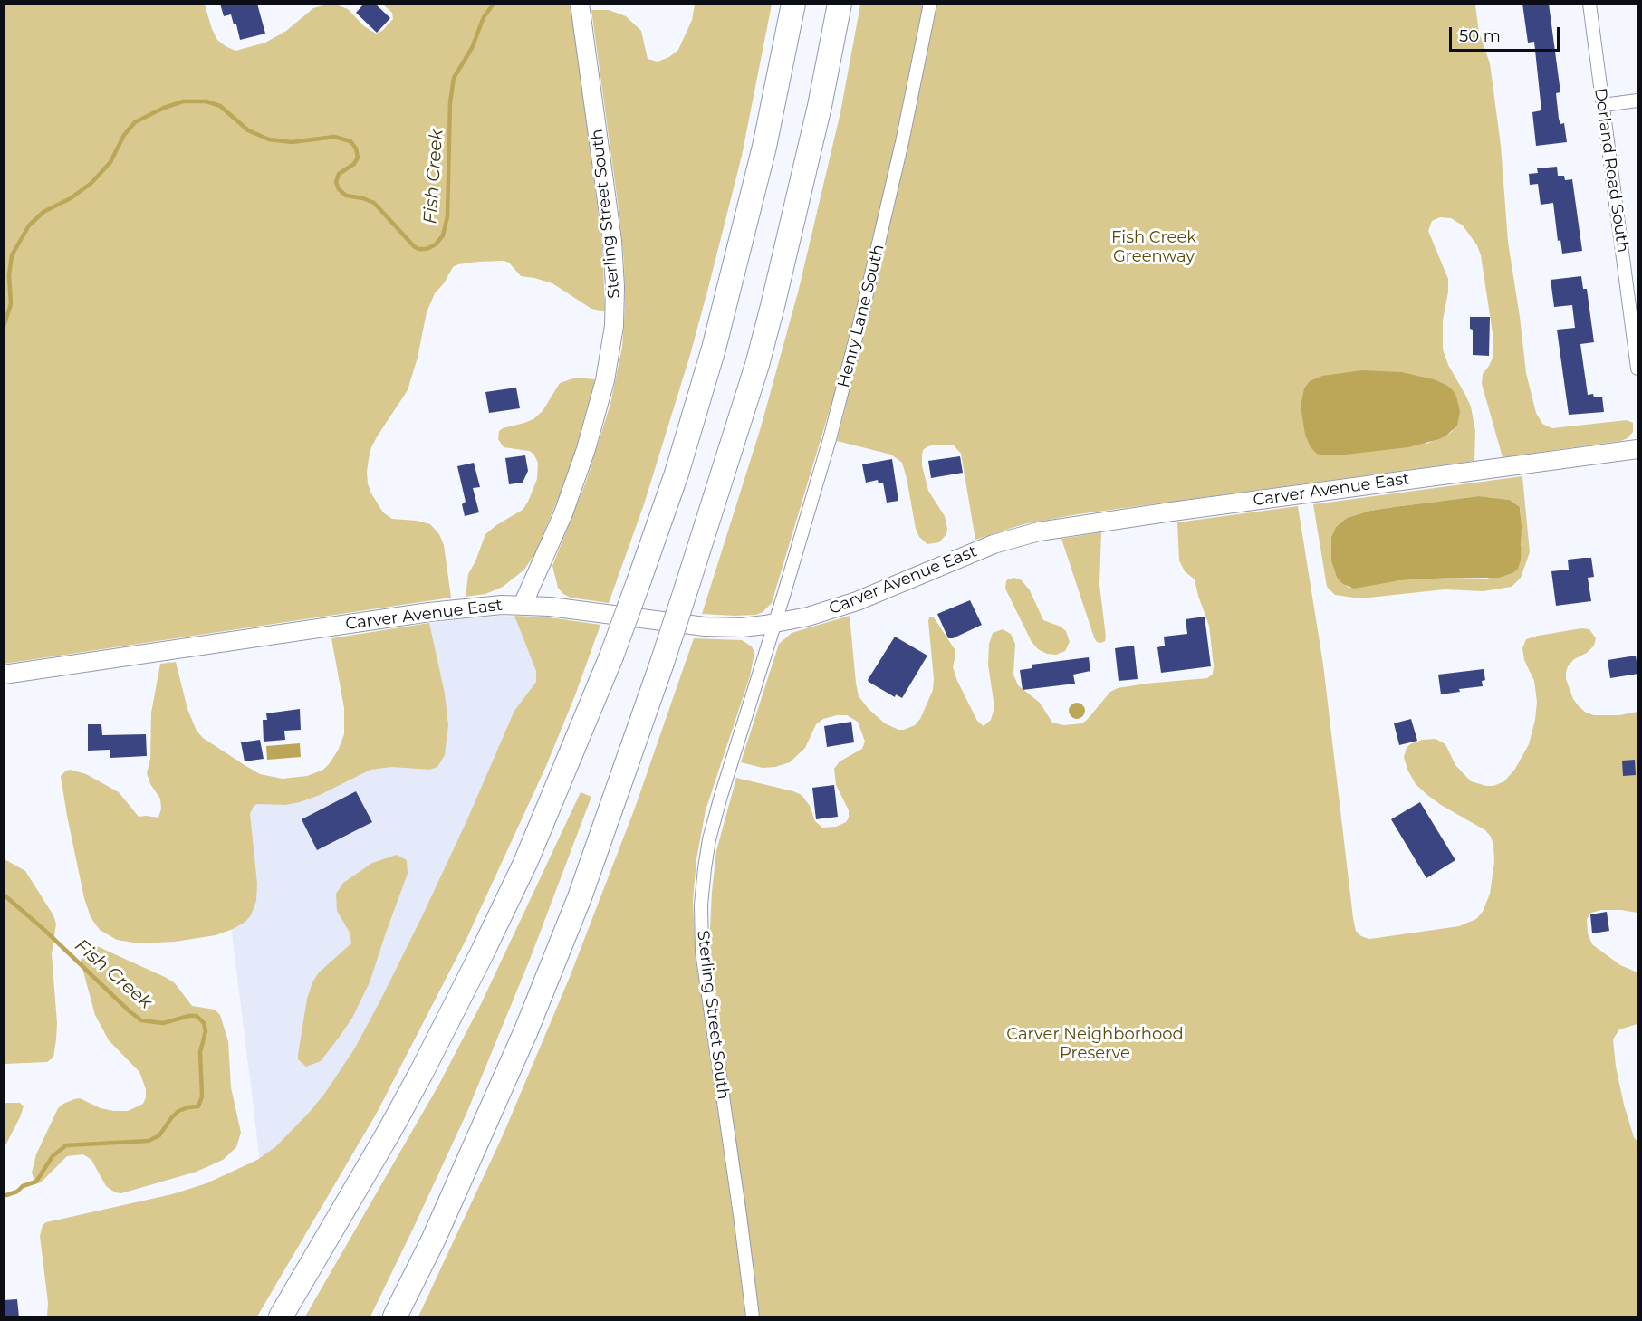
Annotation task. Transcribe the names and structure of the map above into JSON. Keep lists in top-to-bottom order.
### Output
{
  "streets": {
    "street": [
      "Dorland Road South",
      "Sterling Street South",
      "Henry Lane South",
      "Carver Avenue East"
    ]
  },
  "crossings": [
    ["Sterling Street South", "Henry Lane South"],
    ["Sterling Street South", "Carver Avenue East"],
    ["Henry Lane South", "Carver Avenue East"]
  ],
  "water": ["Fish Creek"],
  "parks": ["Fish Creek Greenway", "Carver Neighborhood Preserve"],
  "scale_bar": "50 m"
}
